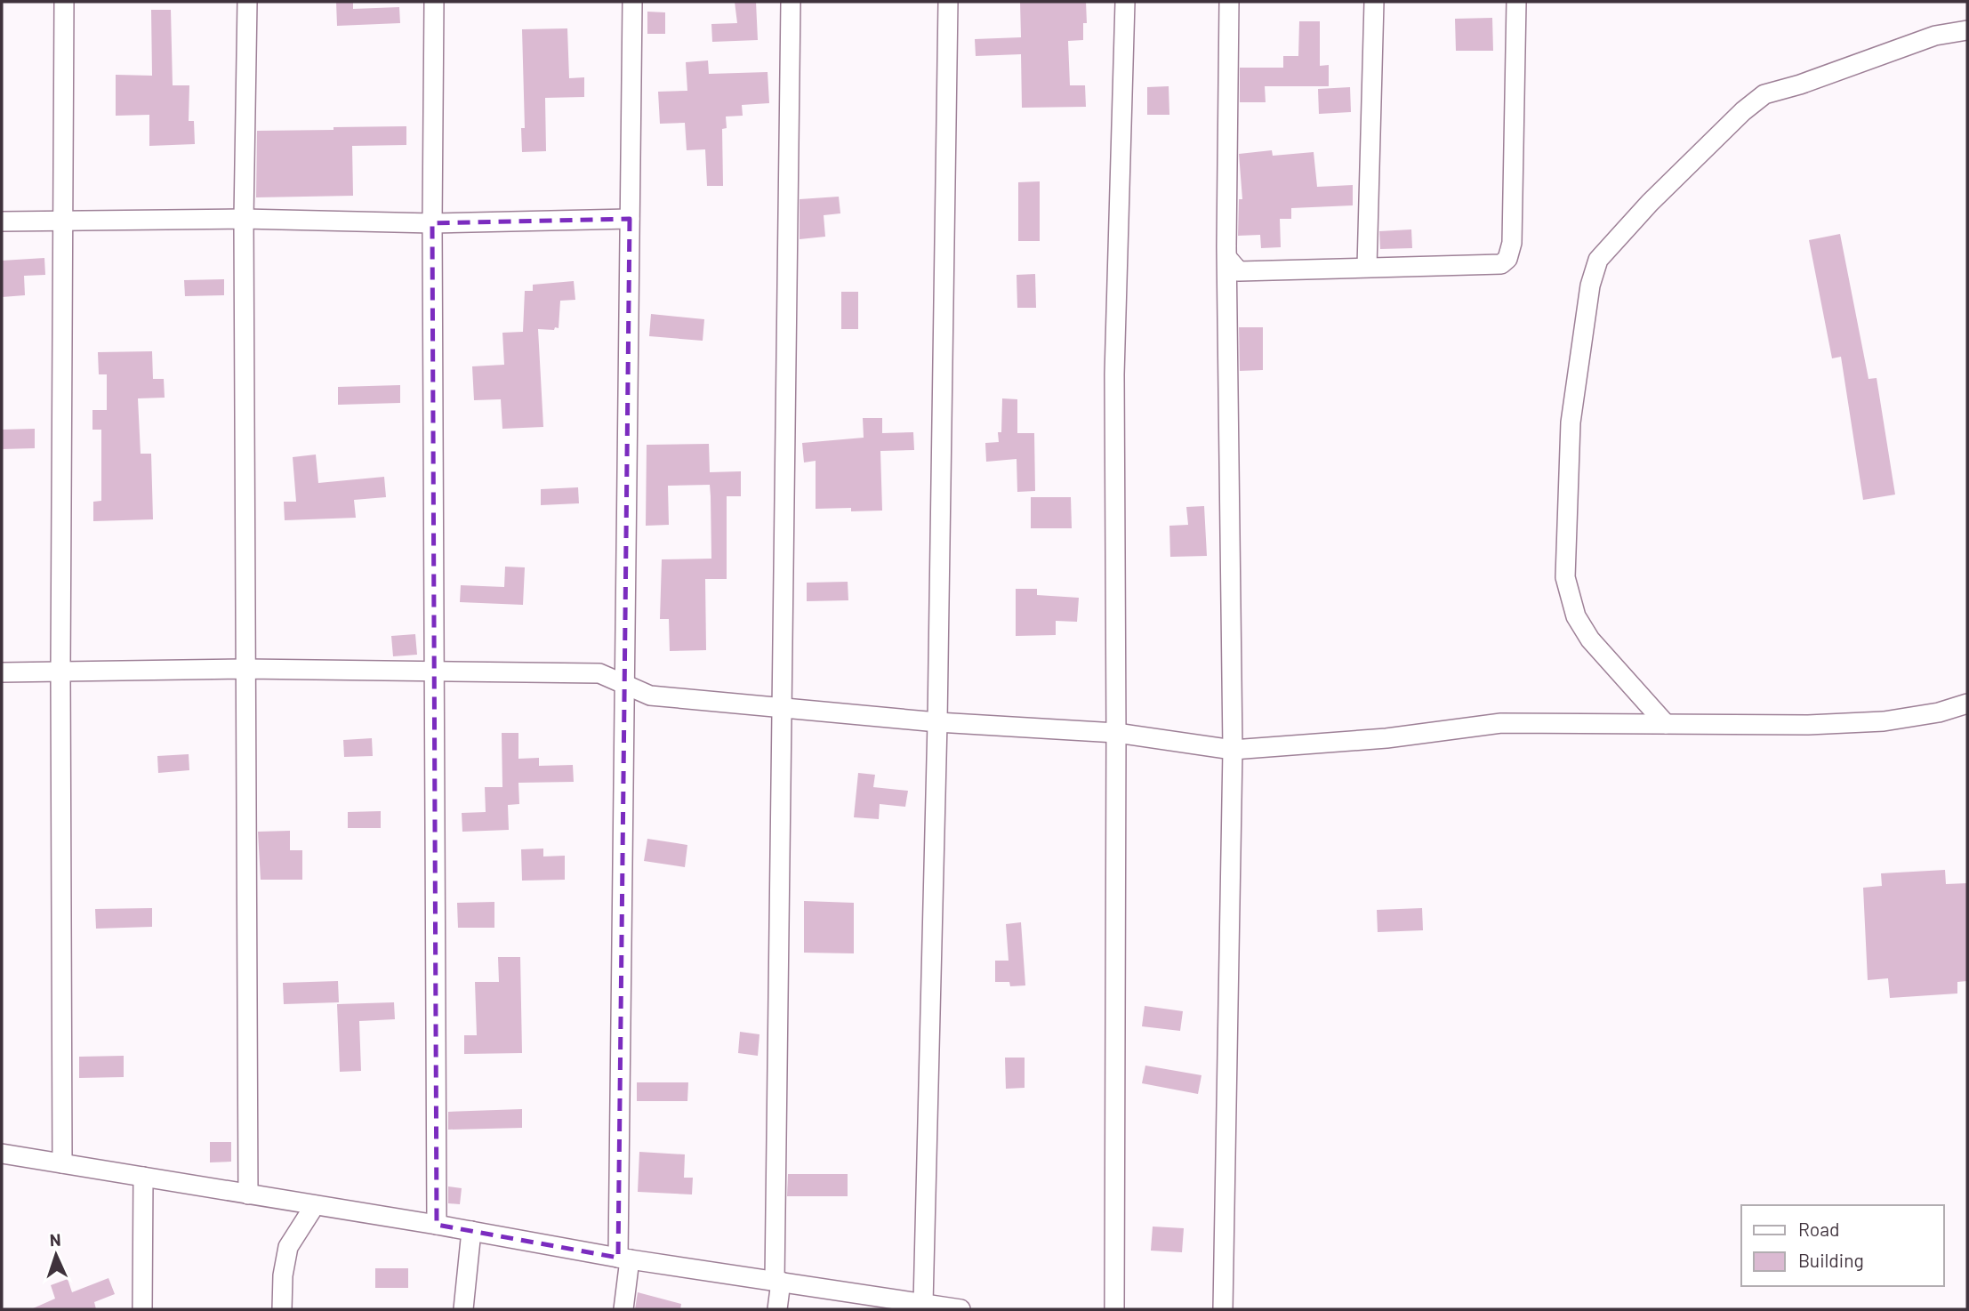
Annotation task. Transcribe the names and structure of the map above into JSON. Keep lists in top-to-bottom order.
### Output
{
  "legend": ["Road", "Building"],
  "north": "top"
}
